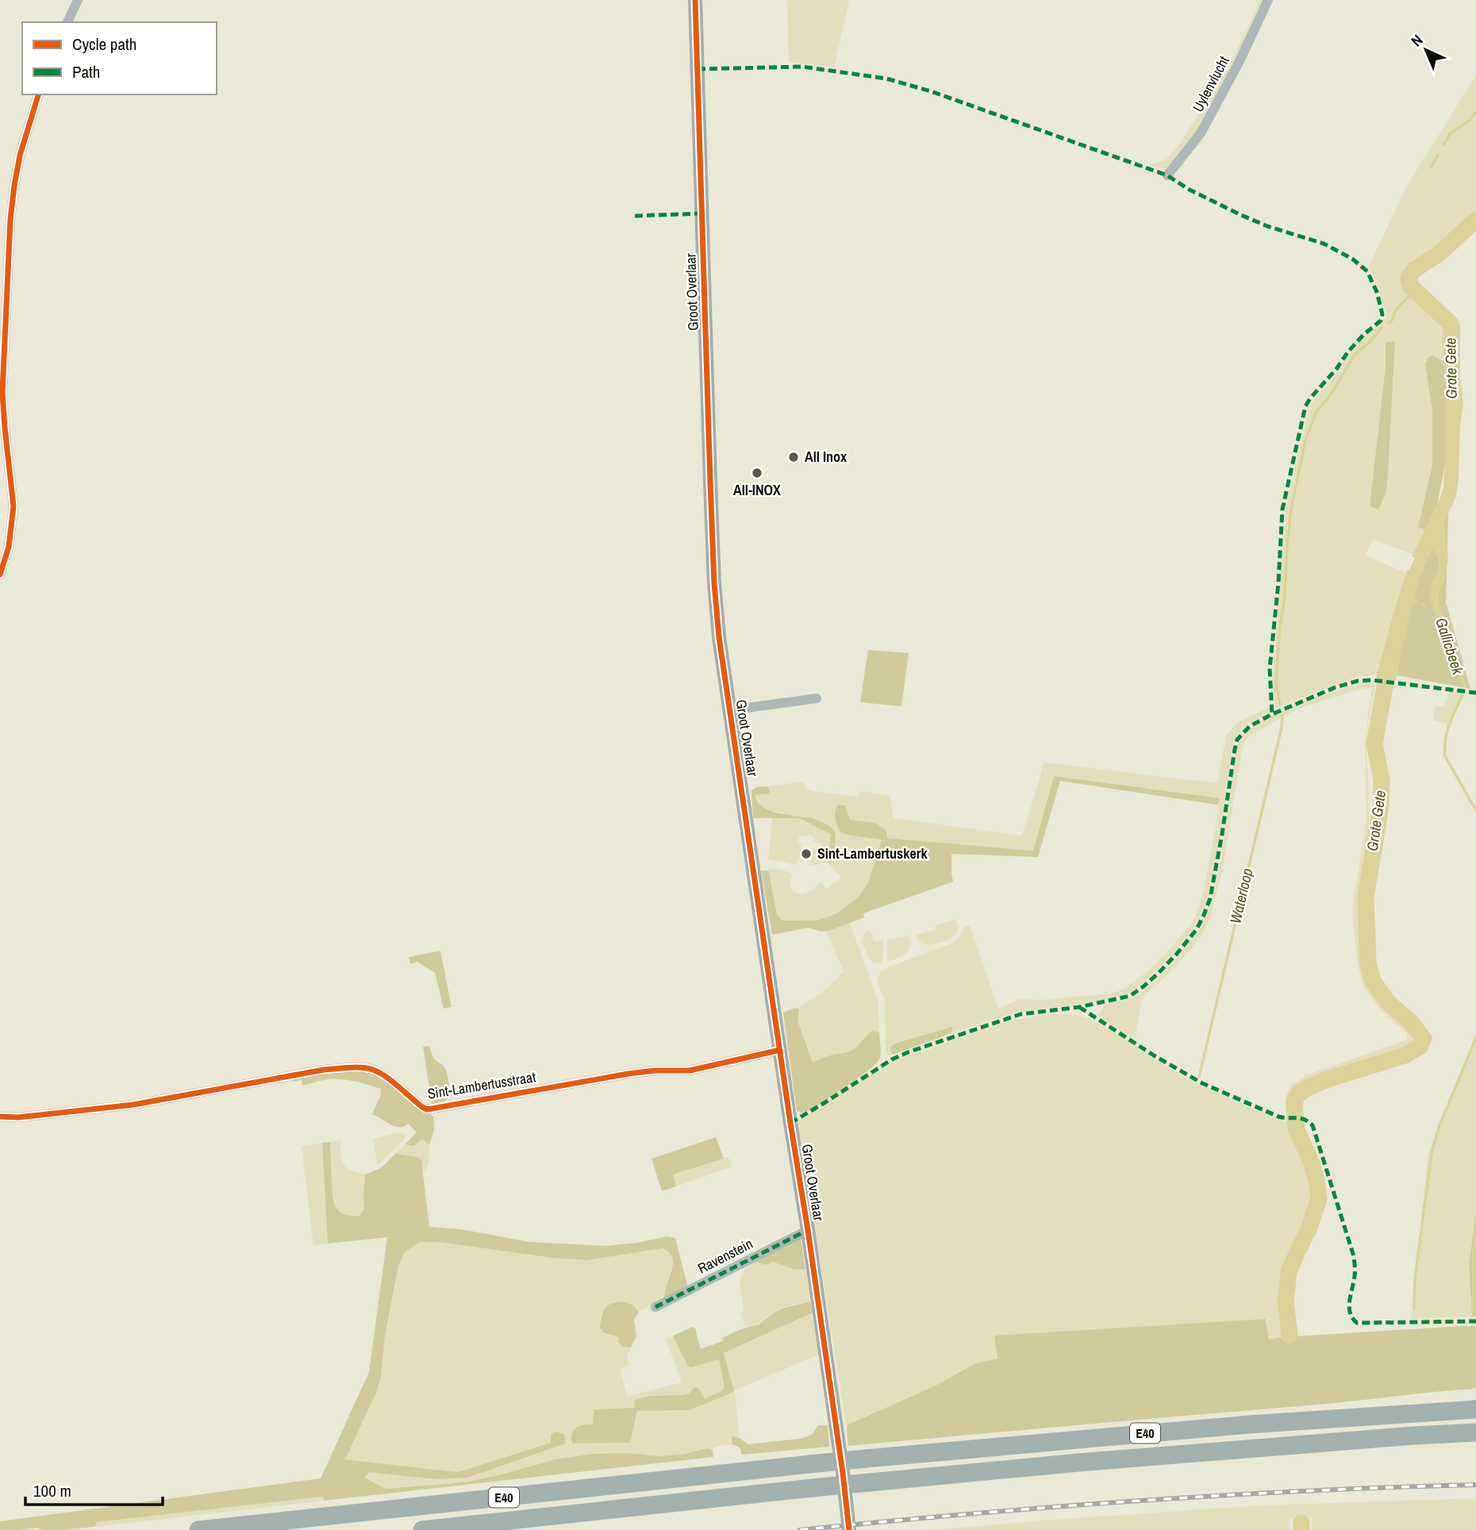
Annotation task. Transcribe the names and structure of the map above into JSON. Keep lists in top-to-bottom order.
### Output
{
  "streets": {
    "highway": ["E40"],
    "main road": ["Groot Overlaar"],
    "street": ["Uylenvlucht", "Sint-Lambertusstraat", "Ravenstein"]
  },
  "crossings": [
    ["Groot Overlaar", "Sint-Lambertusstraat"],
    ["Groot Overlaar", "Ravenstein"]
  ],
  "water": ["Grote Gete", "Gallicbeek", "Waterloop"],
  "places": ["All Inox", "All-INOX", "Sint-Lambertuskerk"],
  "legend": ["Cycle path", "Path"],
  "scale_bar": "100 m",
  "north": "top left"
}
